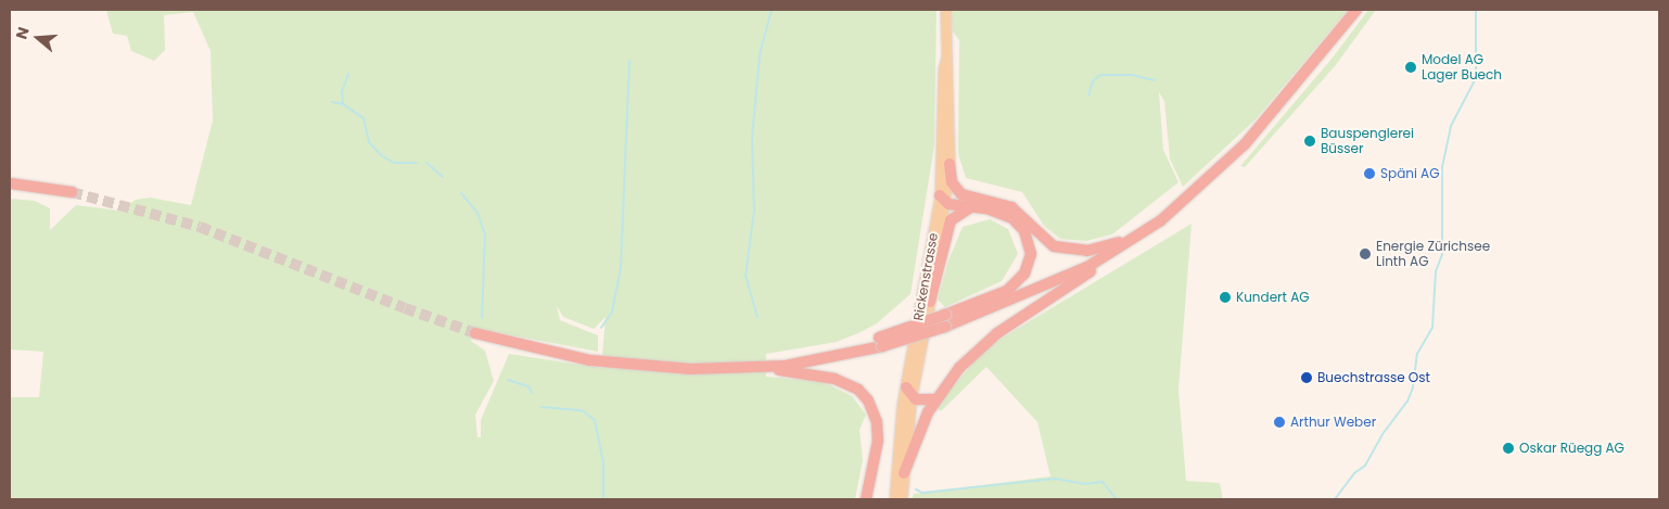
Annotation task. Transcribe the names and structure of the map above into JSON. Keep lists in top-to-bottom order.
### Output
{
  "streets": {
    "main road": ["Rickenstrasse"]
  },
  "places": [
    "Model AG Lager Buech",
    "Bauspenglerei Büsser",
    "Späni AG",
    "Energie Zürichsee Linth AG",
    "Kundert AG",
    "Buechstrasse Ost",
    "Arthur Weber",
    "Oskar Rüegg AG"
  ],
  "north": "left"
}
